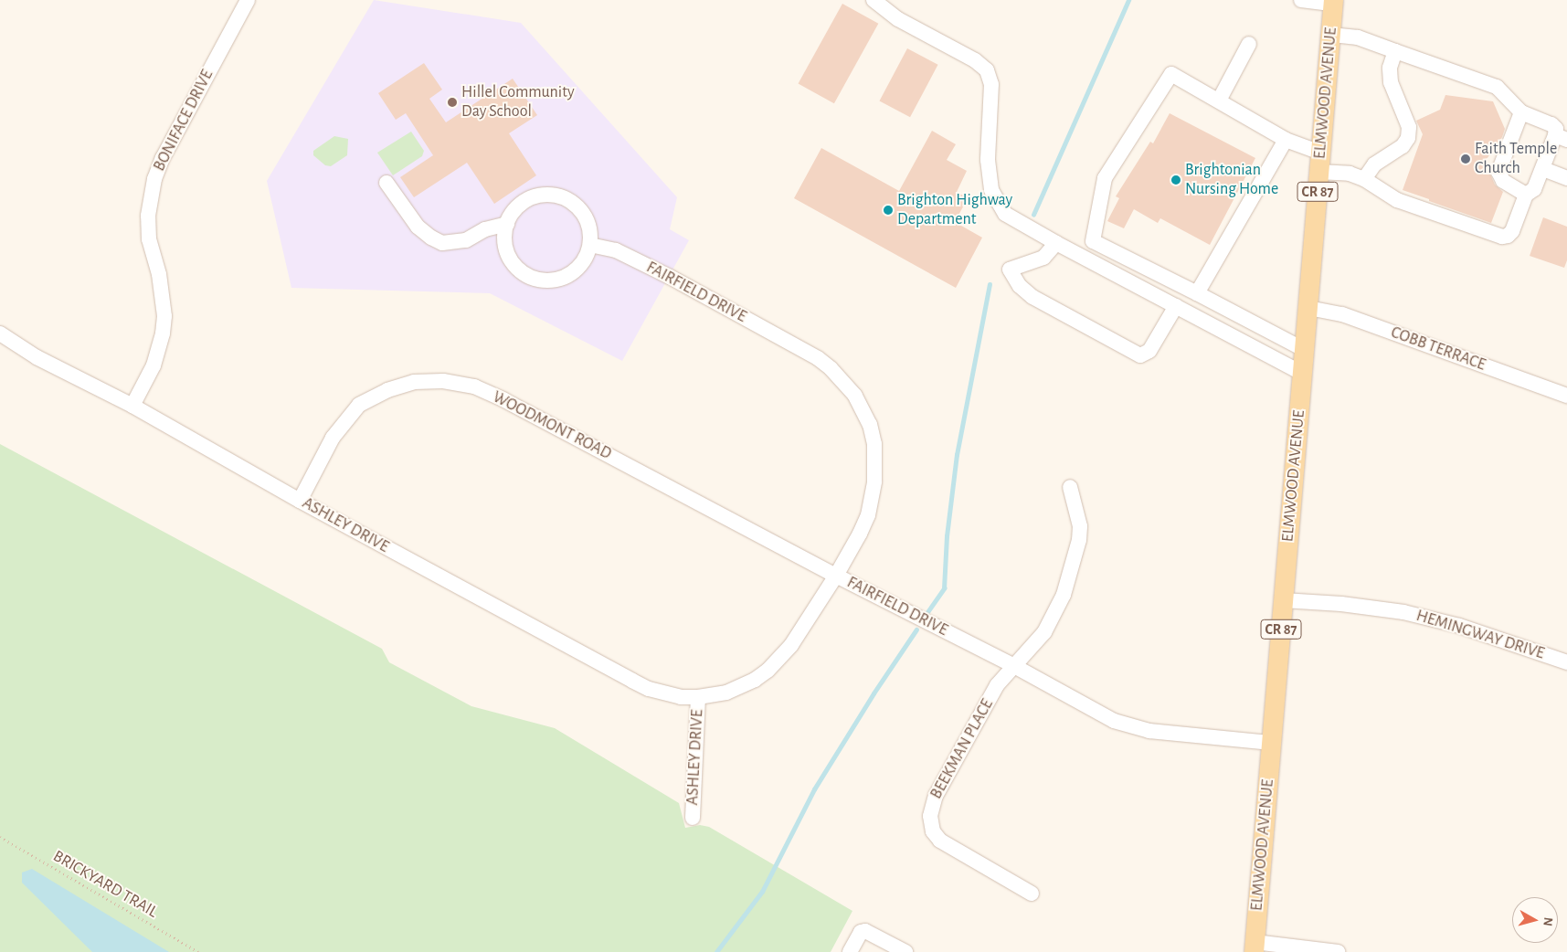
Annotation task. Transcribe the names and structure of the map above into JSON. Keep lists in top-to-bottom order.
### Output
{
  "streets": {
    "main road": ["ELMWOOD AVENUE", "CR 87"],
    "street": [
      "BONIFACE DRIVE",
      "FAIRFIELD DRIVE",
      "COBB TERRACE",
      "WOODMONT ROAD",
      "ASHLEY DRIVE",
      "HEMINGWAY DRIVE",
      "BEEKMAN PLACE"
    ],
    "path": ["BRICKYARD TRAIL"]
  },
  "crossings": [
    ["ELMWOOD AVENUE", "FAIRFIELD DRIVE"],
    ["ELMWOOD AVENUE", "COBB TERRACE"],
    ["ELMWOOD AVENUE", "HEMINGWAY DRIVE"],
    ["BONIFACE DRIVE", "ASHLEY DRIVE"],
    ["FAIRFIELD DRIVE", "WOODMONT ROAD"],
    ["FAIRFIELD DRIVE", "ASHLEY DRIVE"],
    ["FAIRFIELD DRIVE", "BEEKMAN PLACE"],
    ["WOODMONT ROAD", "ASHLEY DRIVE"]
  ],
  "places": [
    "Hillel Community Day School",
    "Faith Temple Church",
    "Brightonian Nursing Home",
    "Brighton Highway Department"
  ],
  "north": "right"
}
